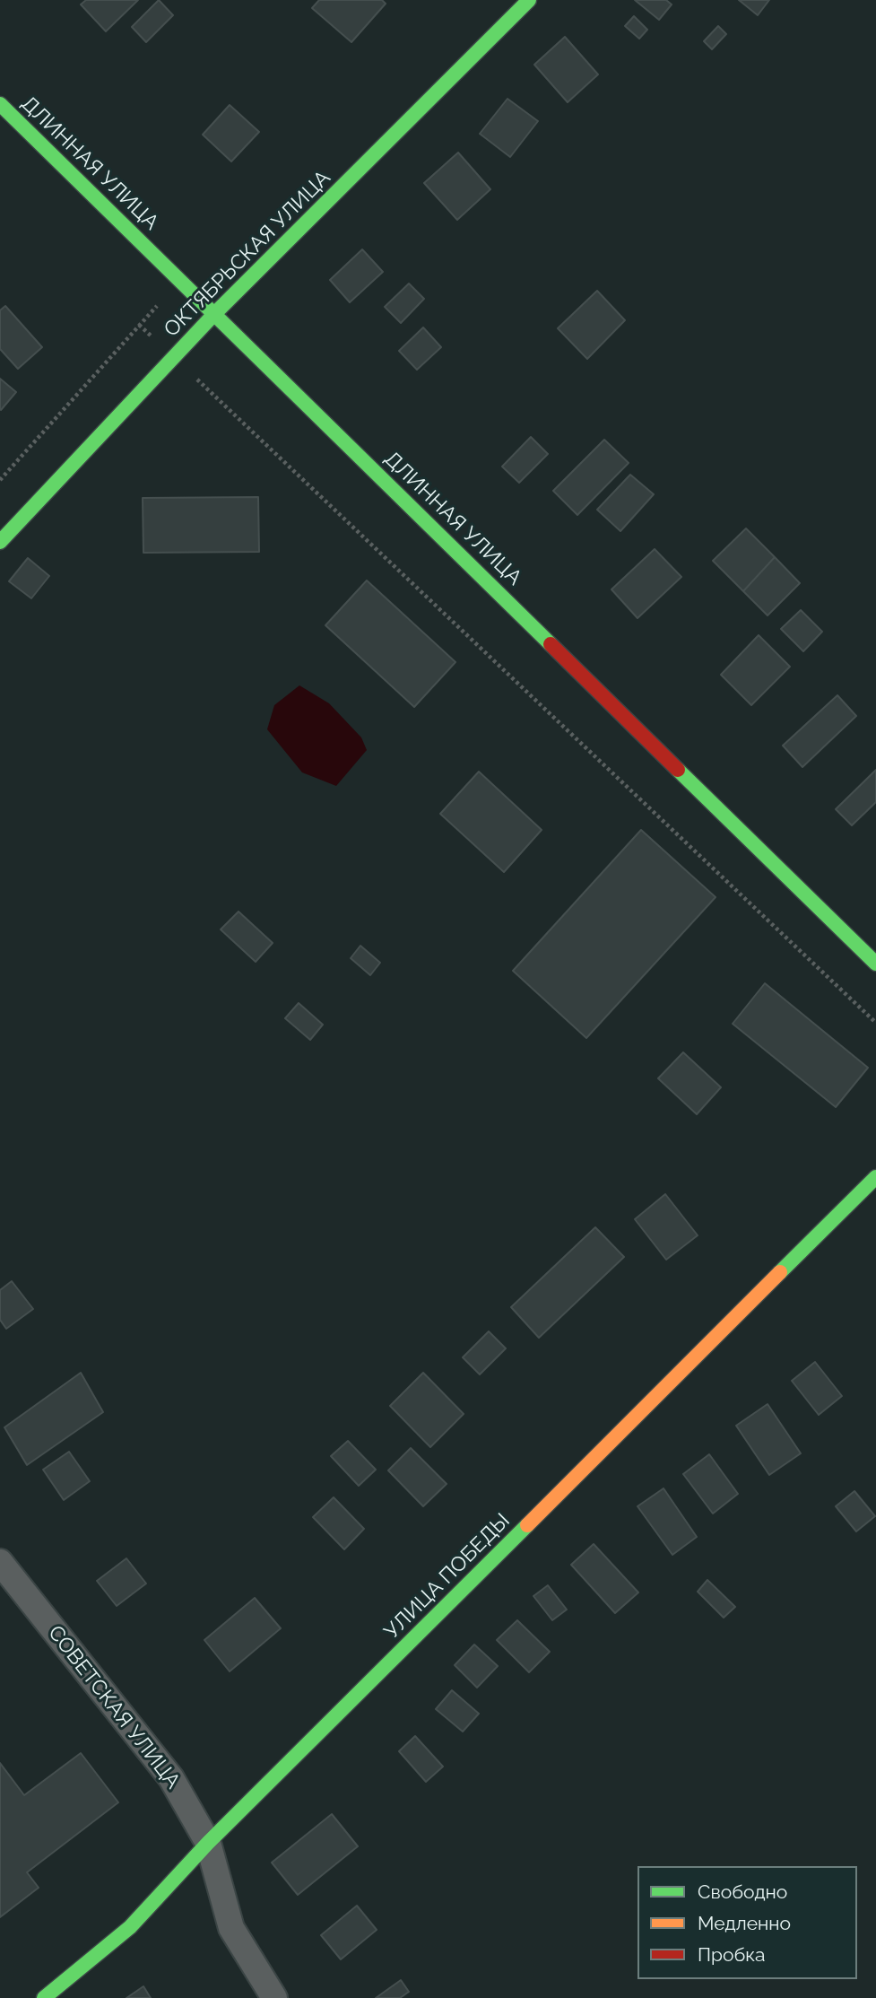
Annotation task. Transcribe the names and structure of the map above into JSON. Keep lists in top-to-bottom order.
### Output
{
  "streets": {
    "street": [
      "ДЛИННАЯ УЛИЦА",
      "ОКТЯБРЬСКАЯ УЛИЦА",
      "УЛИЦА ПОБЕДЫ",
      "СОВЕТСКАЯ УЛИЦА"
    ]
  },
  "crossings": [
    ["ДЛИННАЯ УЛИЦА", "ОКТЯБРЬСКАЯ УЛИЦА"],
    ["УЛИЦА ПОБЕДЫ", "СОВЕТСКАЯ УЛИЦА"]
  ],
  "legend": ["Свободно", "Медленно", "Пробка"]
}
